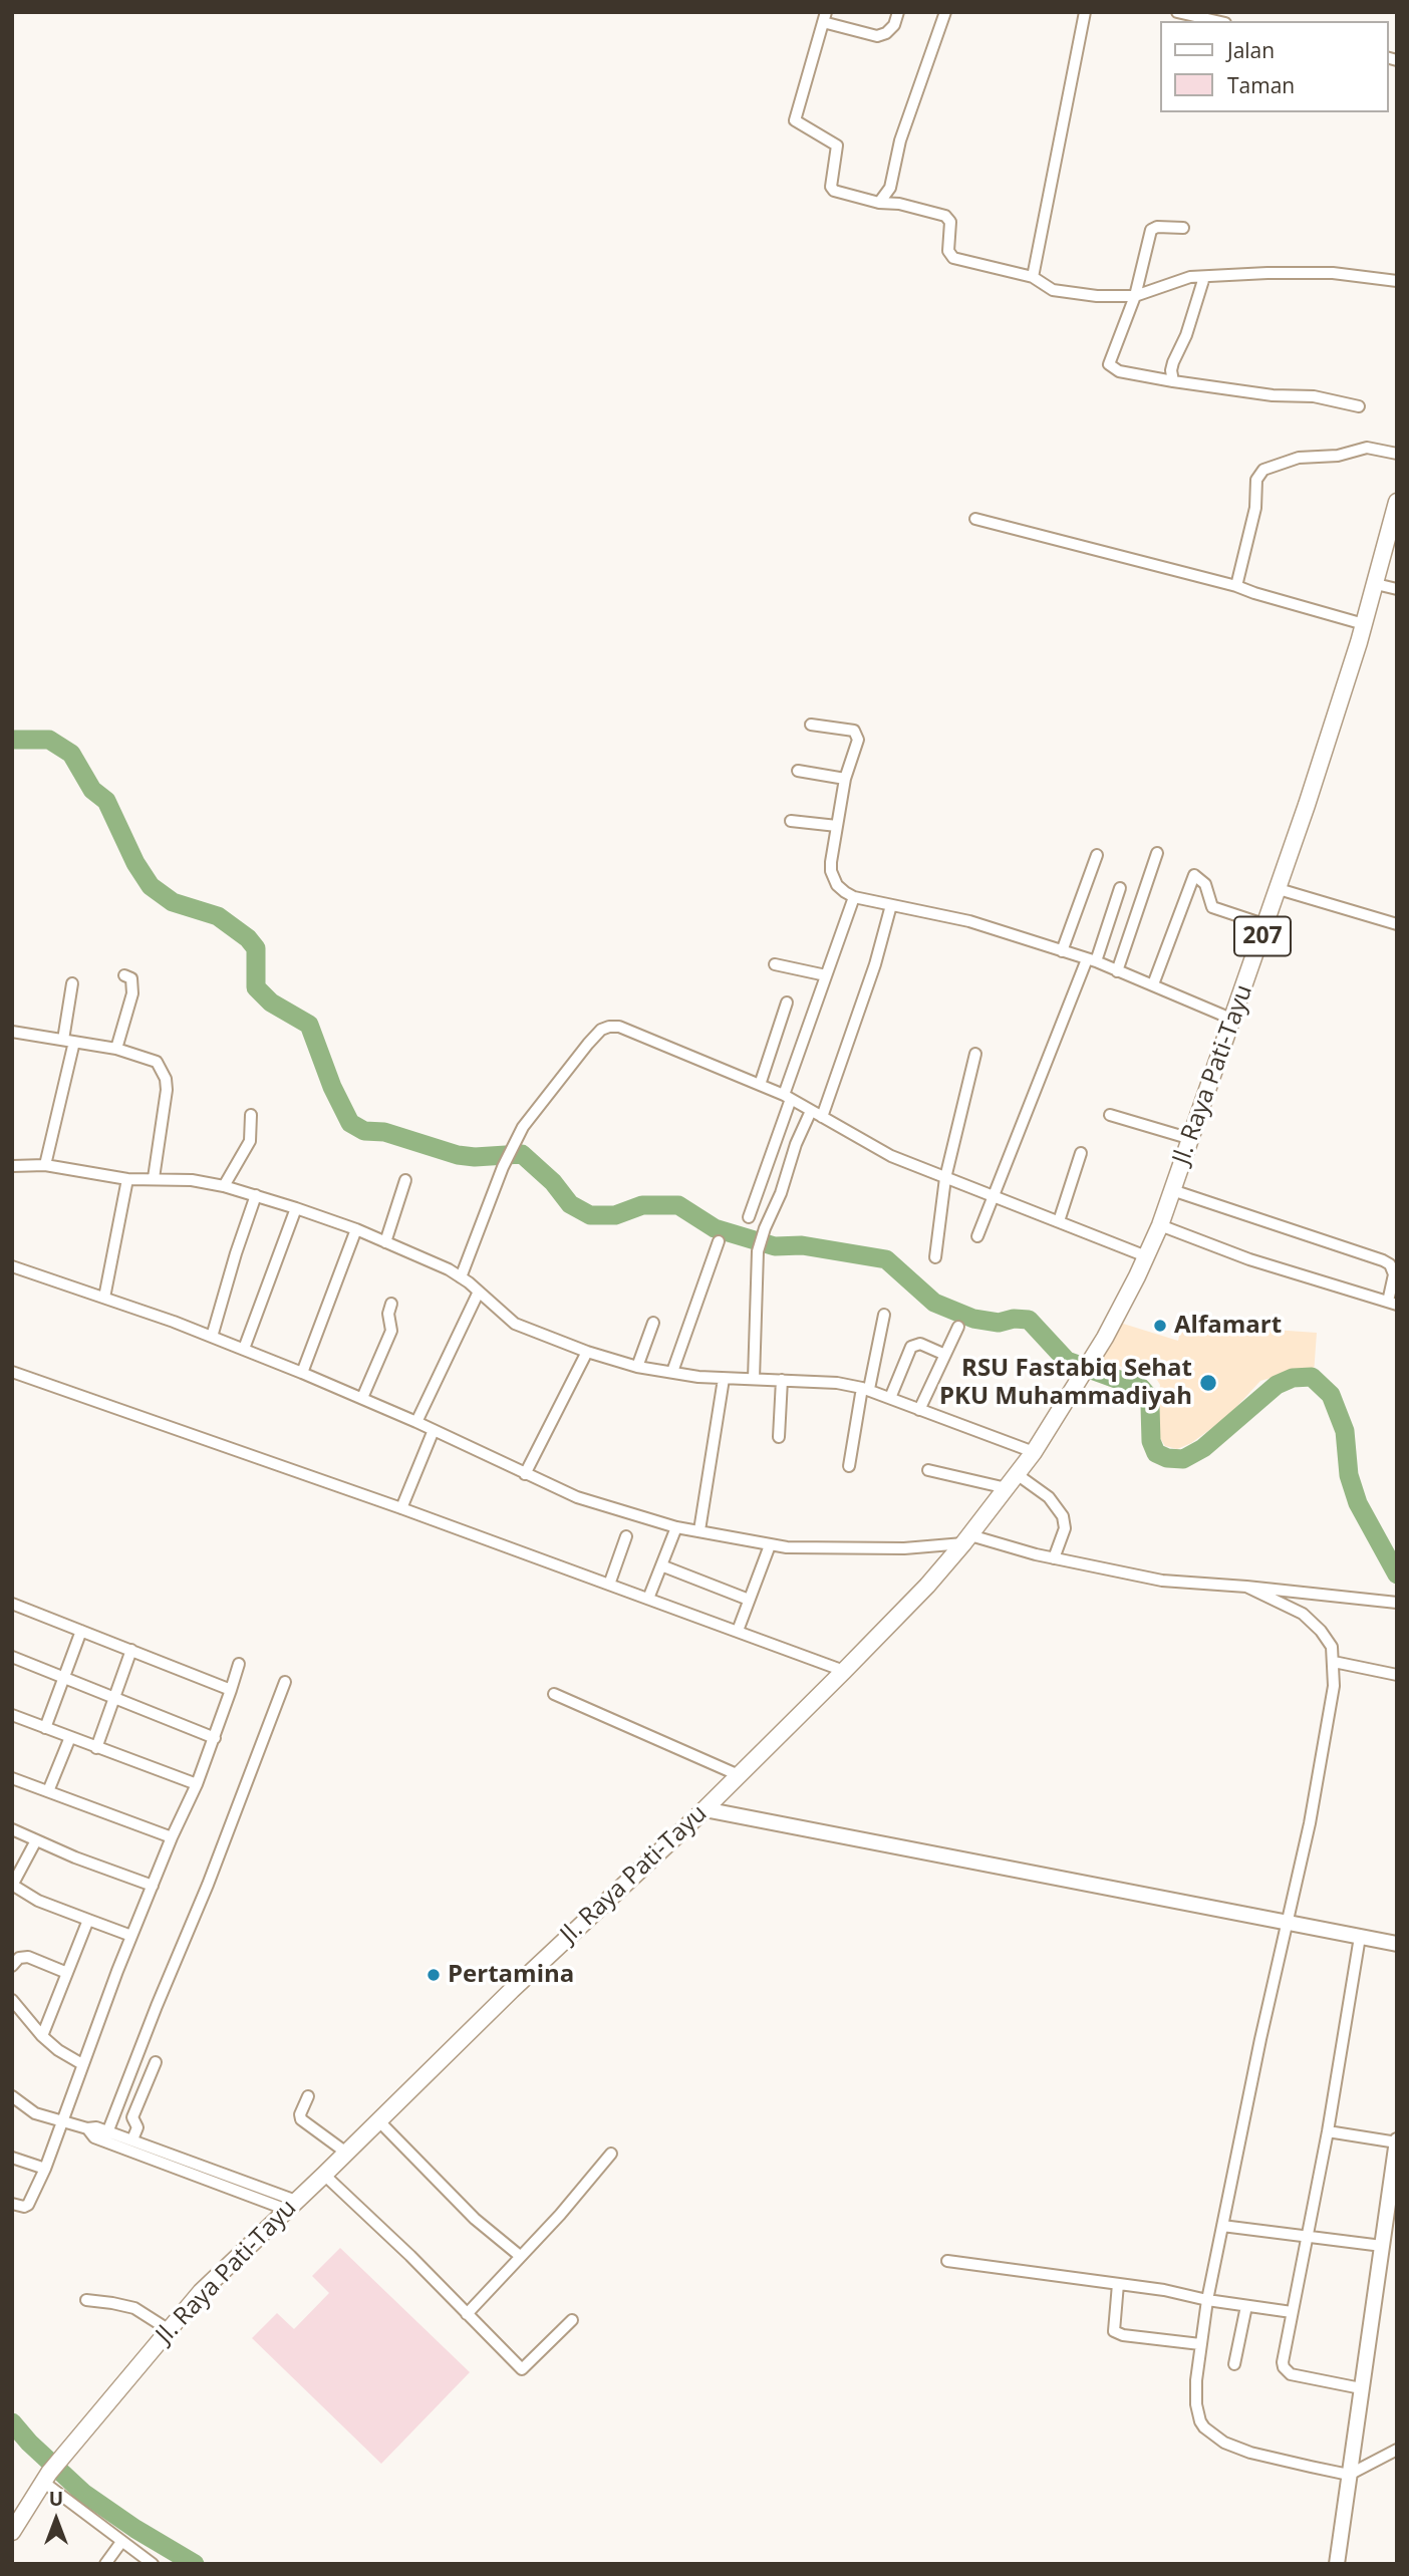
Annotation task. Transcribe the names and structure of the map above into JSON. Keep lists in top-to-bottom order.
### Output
{
  "streets": {
    "main road": ["207", "Jl. Raya Pati-Tayu"]
  },
  "places": ["Alfamart", "RSU Fastabiq Sehat PKU Muhammadiyah", "Pertamina"],
  "legend": ["Jalan", "Taman"],
  "north": "top"
}
